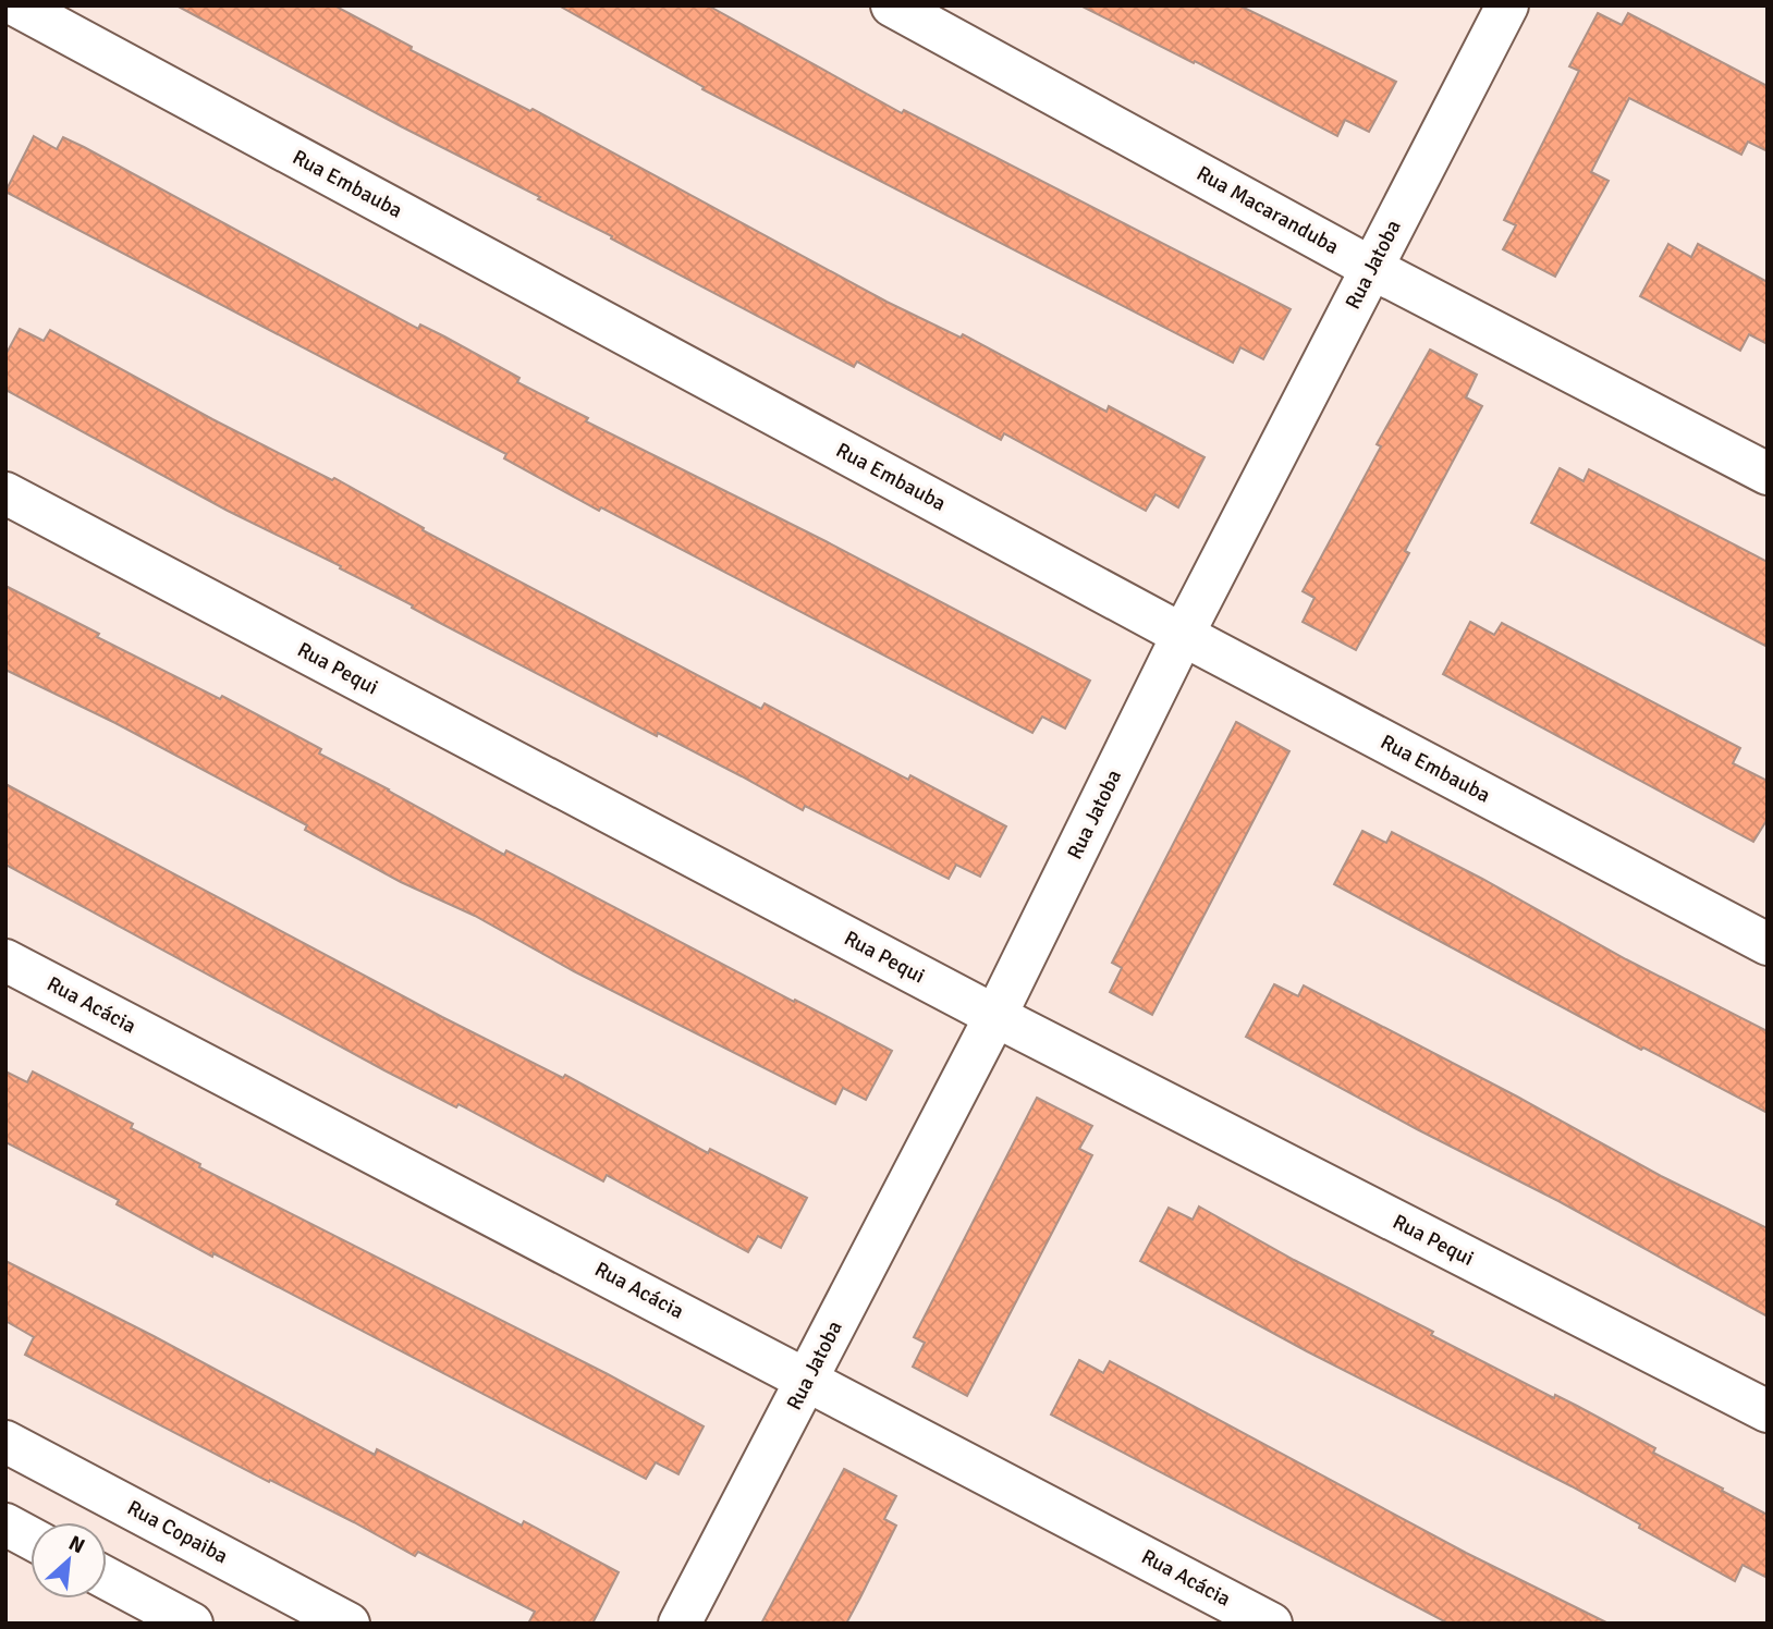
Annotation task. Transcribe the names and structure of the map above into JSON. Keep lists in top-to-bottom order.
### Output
{
  "streets": {
    "street": [
      "Rua Embauba",
      "Rua Macaranduba",
      "Rua Jatoba",
      "Rua Pequi",
      "Rua Acácia",
      "Rua Copaiba"
    ]
  },
  "crossings": [
    ["Rua Embauba", "Rua Jatoba"],
    ["Rua Macaranduba", "Rua Jatoba"],
    ["Rua Jatoba", "Rua Pequi"],
    ["Rua Jatoba", "Rua Acácia"]
  ],
  "north": "top right"
}
